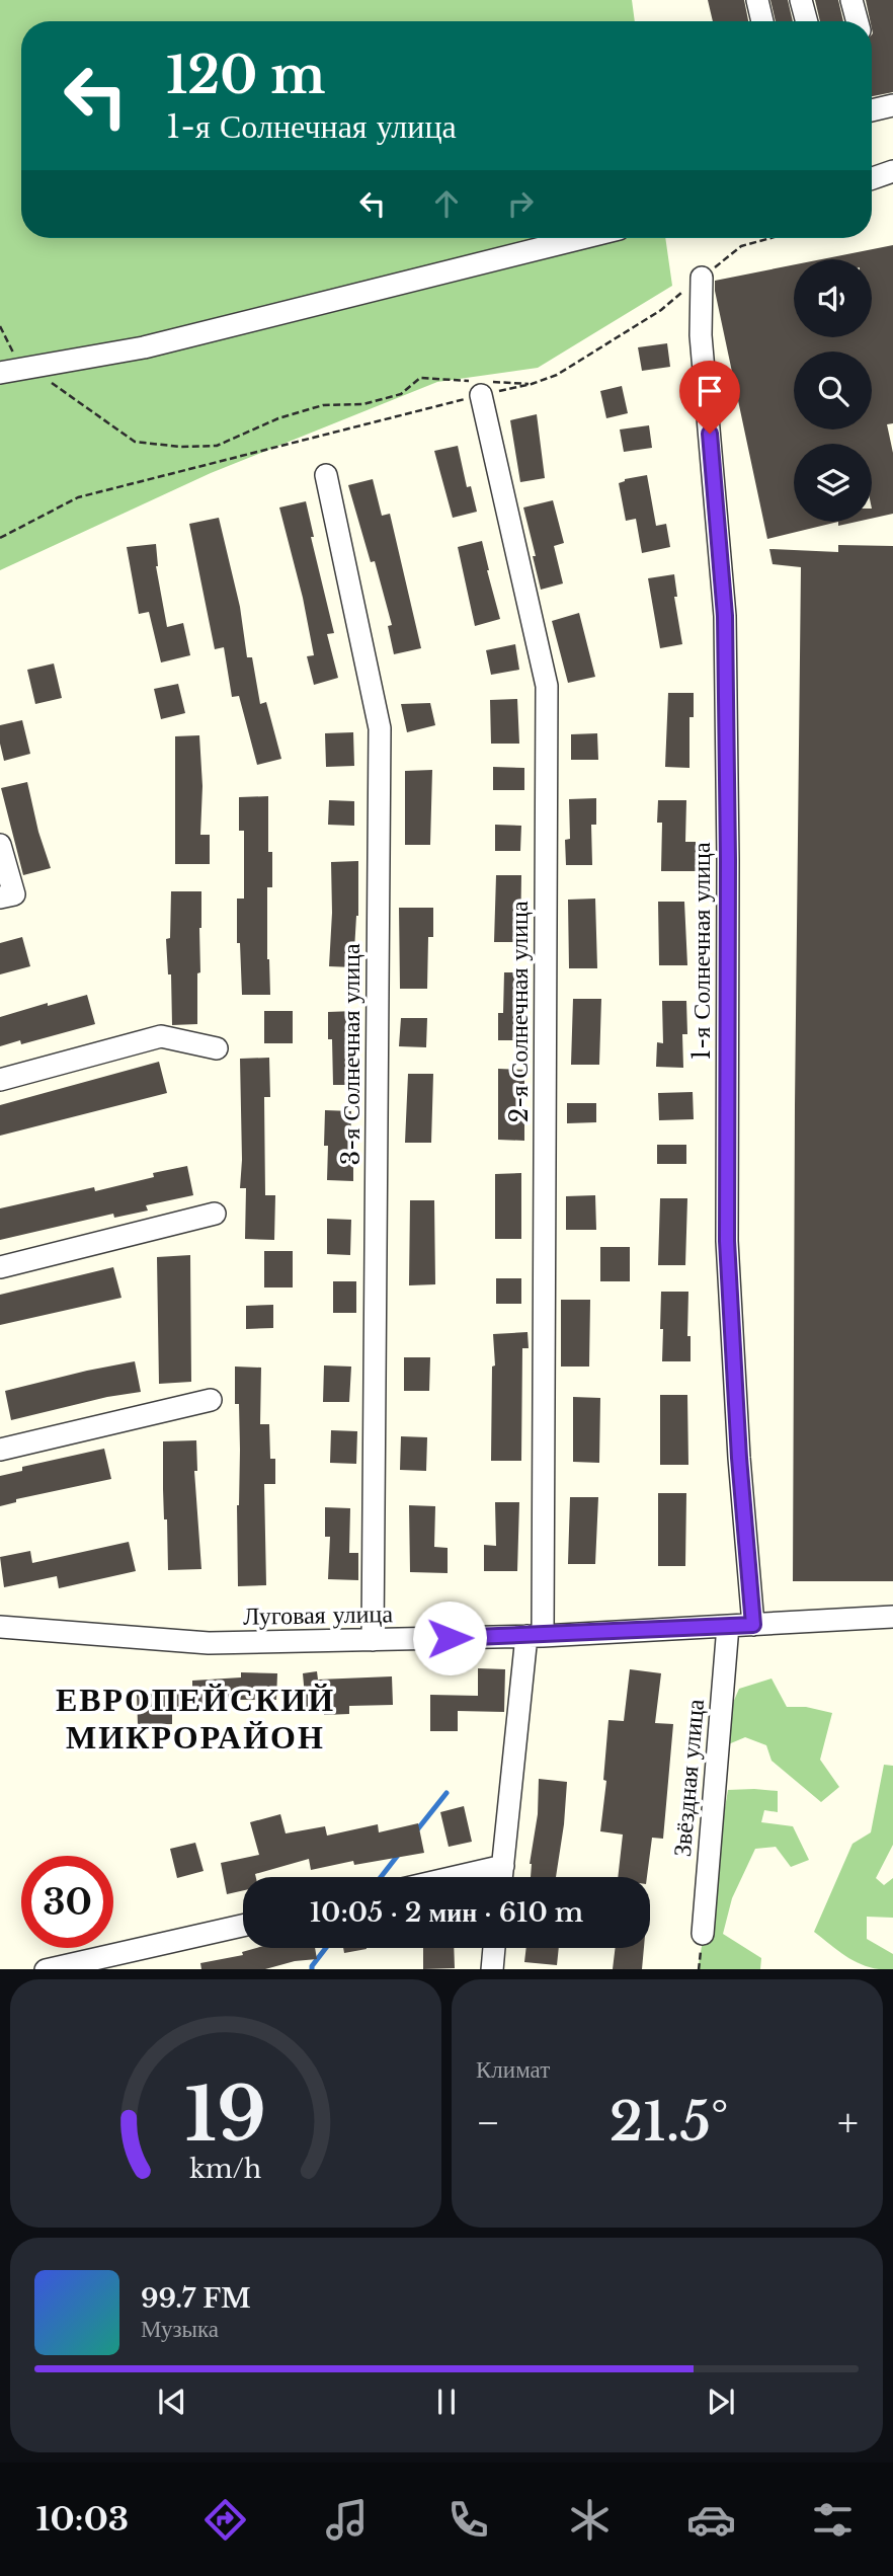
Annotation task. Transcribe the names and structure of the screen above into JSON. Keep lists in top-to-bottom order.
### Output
{
  "streets": {
    "street": [
      "1-я Солнечная улица",
      "2-я Солнечная улица",
      "3-я Солнечная улица",
      "Луговая улица",
      "Звёздная улица"
    ]
  },
  "crossings": [
    ["1-я Солнечная улица", "Луговая улица"],
    ["2-я Солнечная улица", "Луговая улица"],
    ["3-я Солнечная улица", "Луговая улица"],
    ["Луговая улица", "Звёздная улица"]
  ],
  "districts": ["ЕВРОПЕЙСКИЙ МИКРОРАЙОН"],
  "page": {
    "turn": ["120 m", "1-я Солнечная улица"],
    "limit": "30",
    "trip": "10:05 · 2 мин · 610 m",
    "tile": "Климат",
    "heat": ["−", "21.5°", "+"],
    "song": ["99.7 FM", "Музыка"],
    "tabs": "10:03",
    "gauge": ["19", "km/h"]
  }
}
